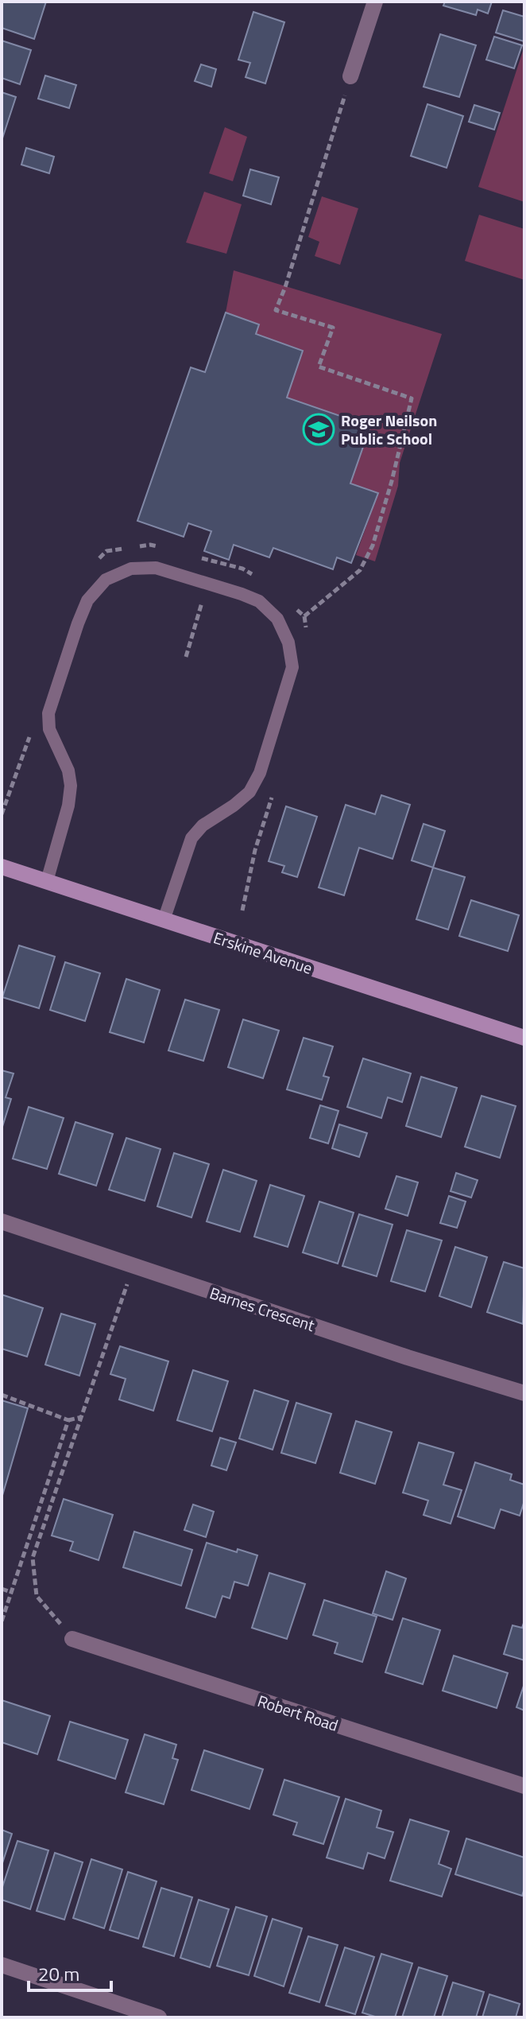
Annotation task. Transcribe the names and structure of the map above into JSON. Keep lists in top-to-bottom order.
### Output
{
  "streets": {
    "street": ["Erskine Avenue", "Barnes Crescent", "Robert Road"]
  },
  "places": {
    "school or university": ["Roger Neilson Public School"]
  },
  "scale_bar": "20 m"
}
